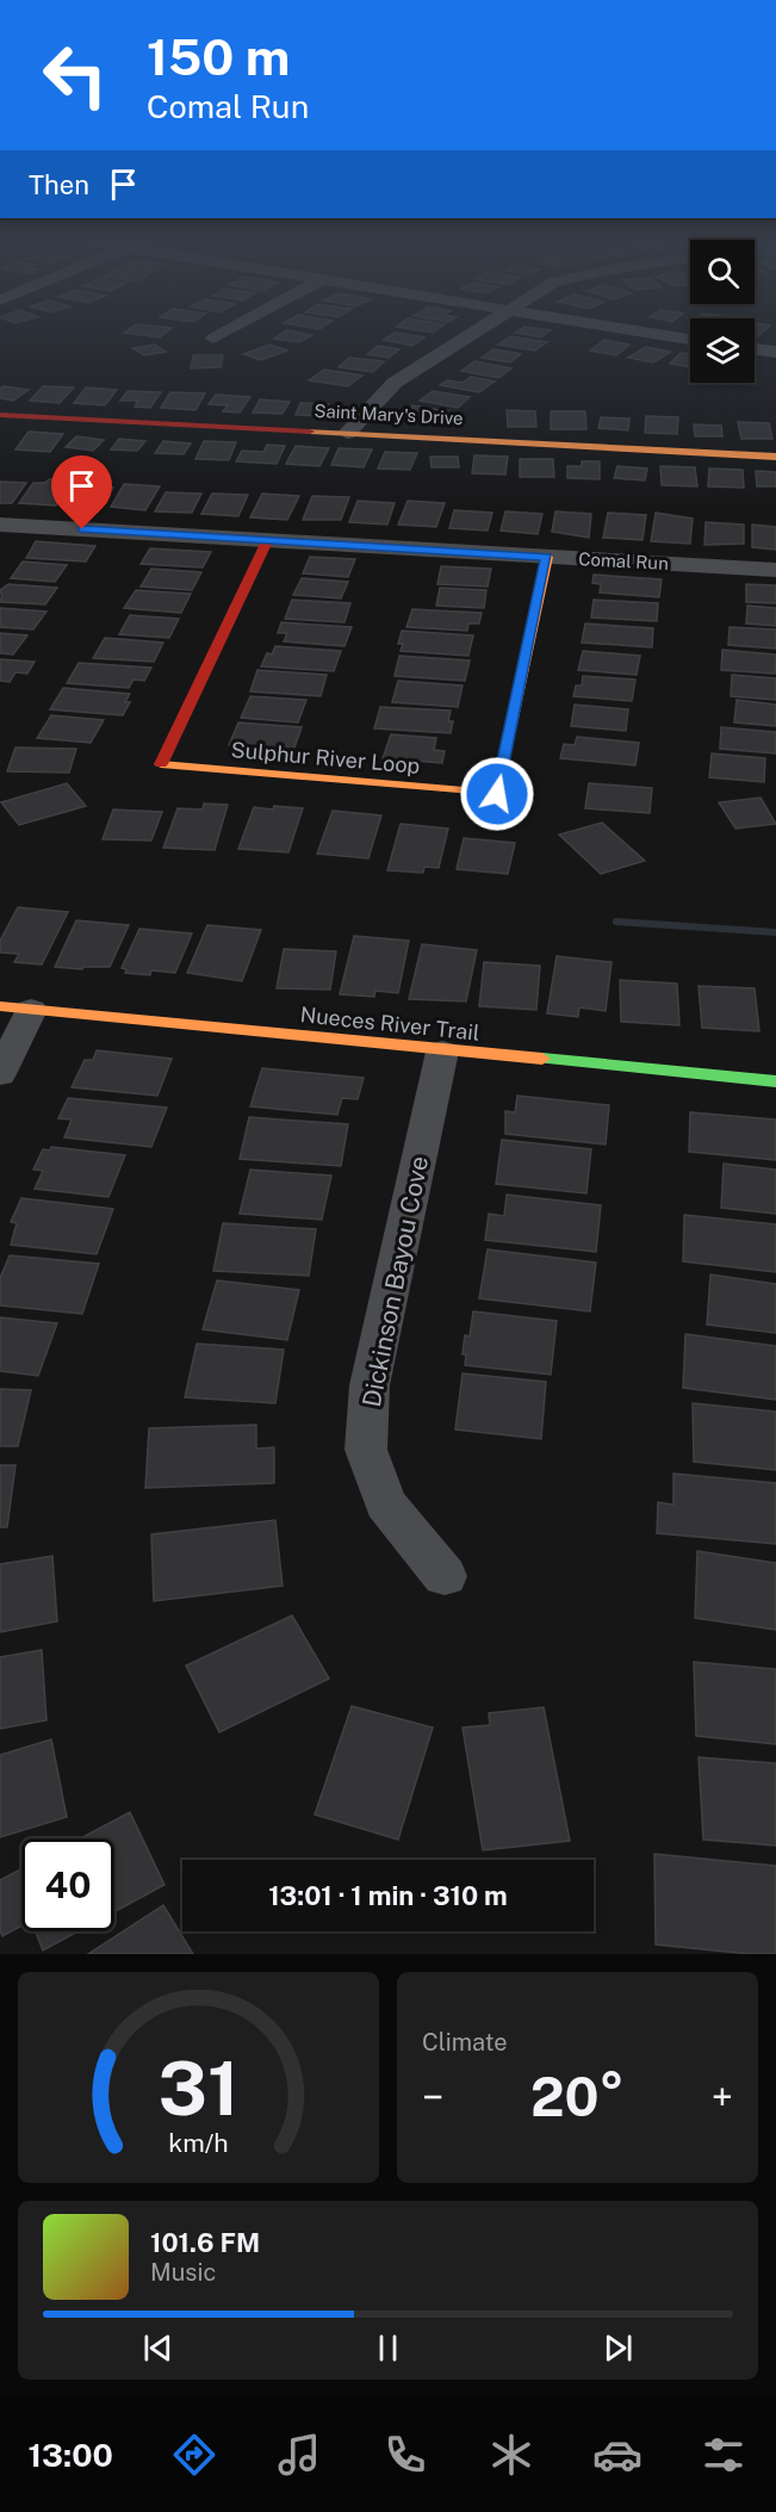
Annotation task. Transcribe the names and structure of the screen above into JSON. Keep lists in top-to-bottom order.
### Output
{
  "streets": {
    "street": [
      "Saint Mary's Drive",
      "Comal Run",
      "Sulphur River Loop",
      "Nueces River Trail",
      "Dickinson Bayou Cove"
    ]
  },
  "crossings": [
    ["Comal Run", "Sulphur River Loop"],
    ["Nueces River Trail", "Dickinson Bayou Cove"]
  ],
  "page": {
    "turn": ["150 m", "Comal Run"],
    "then": "Then",
    "limit": "40",
    "trip": "13:01 · 1 min · 310 m",
    "tile": "Climate",
    "heat": ["−", "20°", "+"],
    "song": ["101.6 FM", "Music"],
    "tabs": "13:00",
    "gauge": ["31", "km/h"]
  }
}
